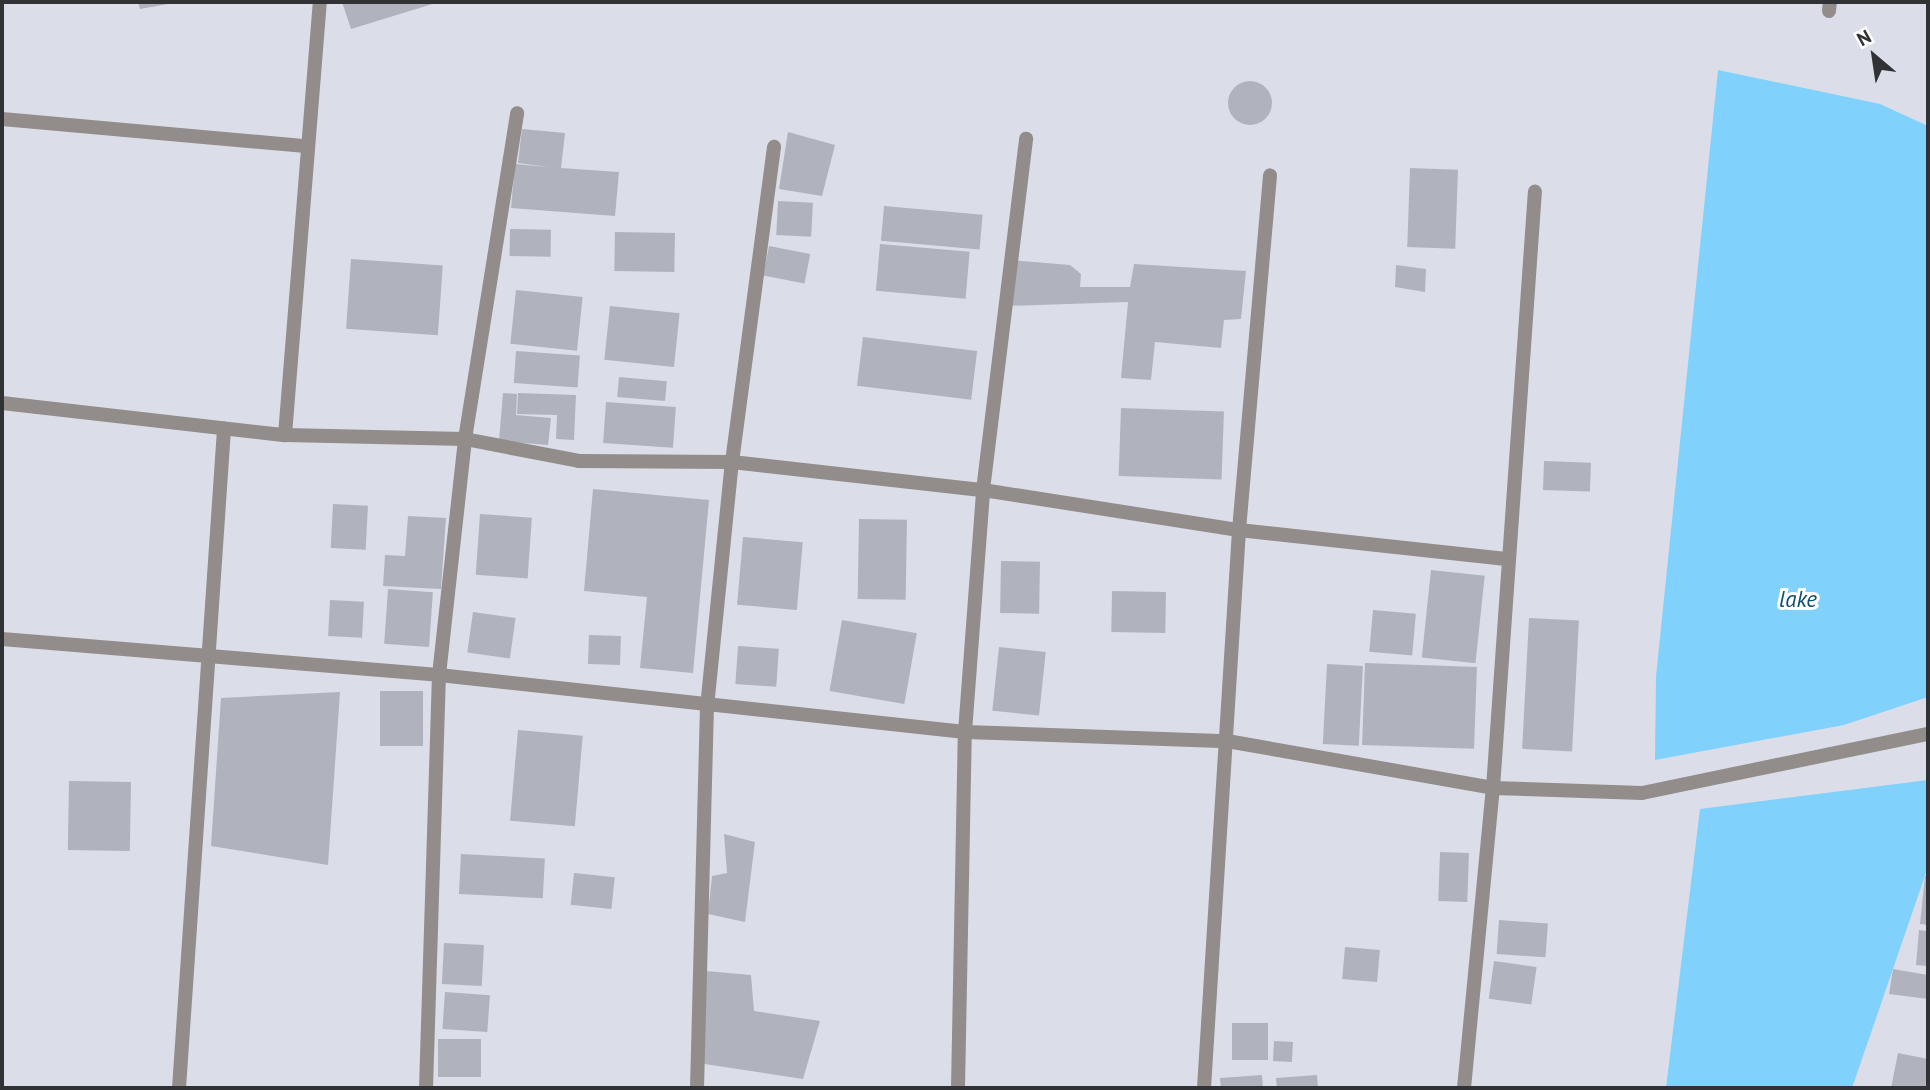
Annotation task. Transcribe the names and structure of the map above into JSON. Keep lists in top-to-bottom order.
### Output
{
  "water": ["lake"],
  "north": "top left"
}
